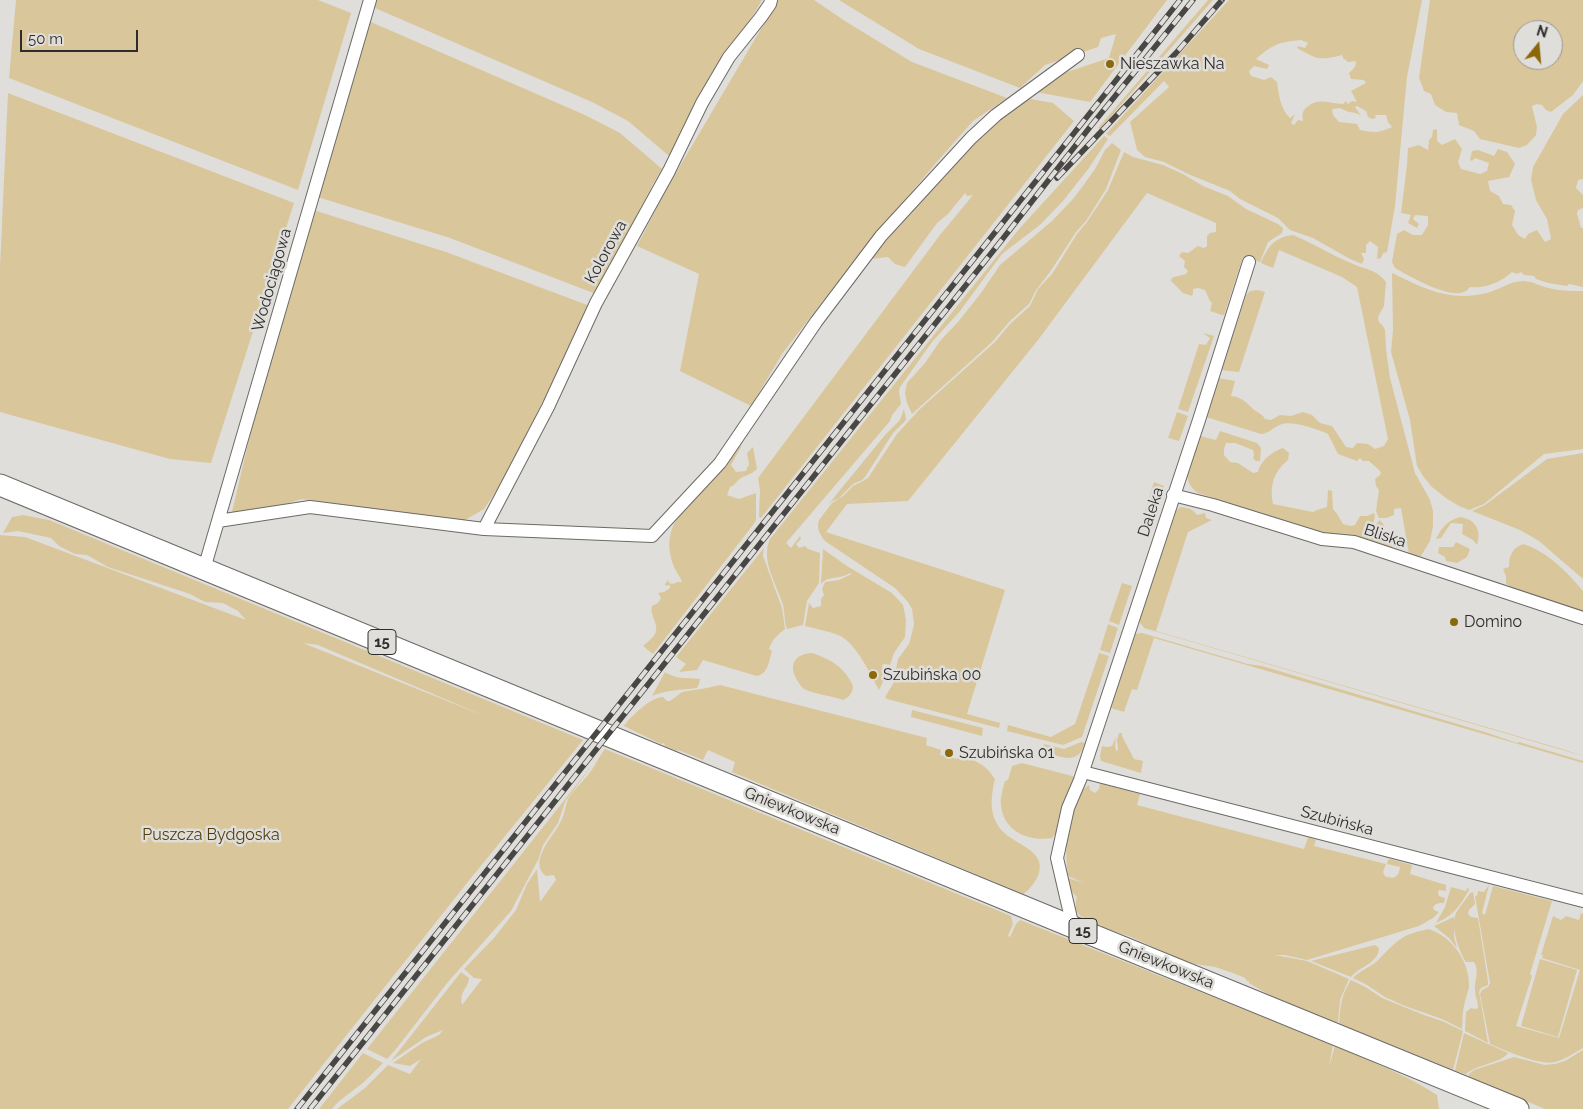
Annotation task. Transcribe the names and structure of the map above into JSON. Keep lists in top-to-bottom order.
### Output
{
  "streets": {
    "main road": ["15", "Gniewkowska"],
    "street": [
      "Kolorowa",
      "Wodociągowa",
      "Daleka",
      "Bliska",
      "Szubińska"
    ]
  },
  "crossings": [
    ["Wodociągowa", "15"],
    ["Wodociągowa", "Gniewkowska"],
    ["Daleka", "Bliska"],
    ["Daleka", "Gniewkowska"],
    ["Daleka", "Szubińska"],
    ["15", "Gniewkowska"]
  ],
  "parks": ["Puszcza Bydgoska"],
  "places": [
    "Nieszawka Na",
    "Domino",
    "Szubińska 00",
    "Szubińska 01"
  ],
  "scale_bar": "50 m",
  "north": "top"
}
